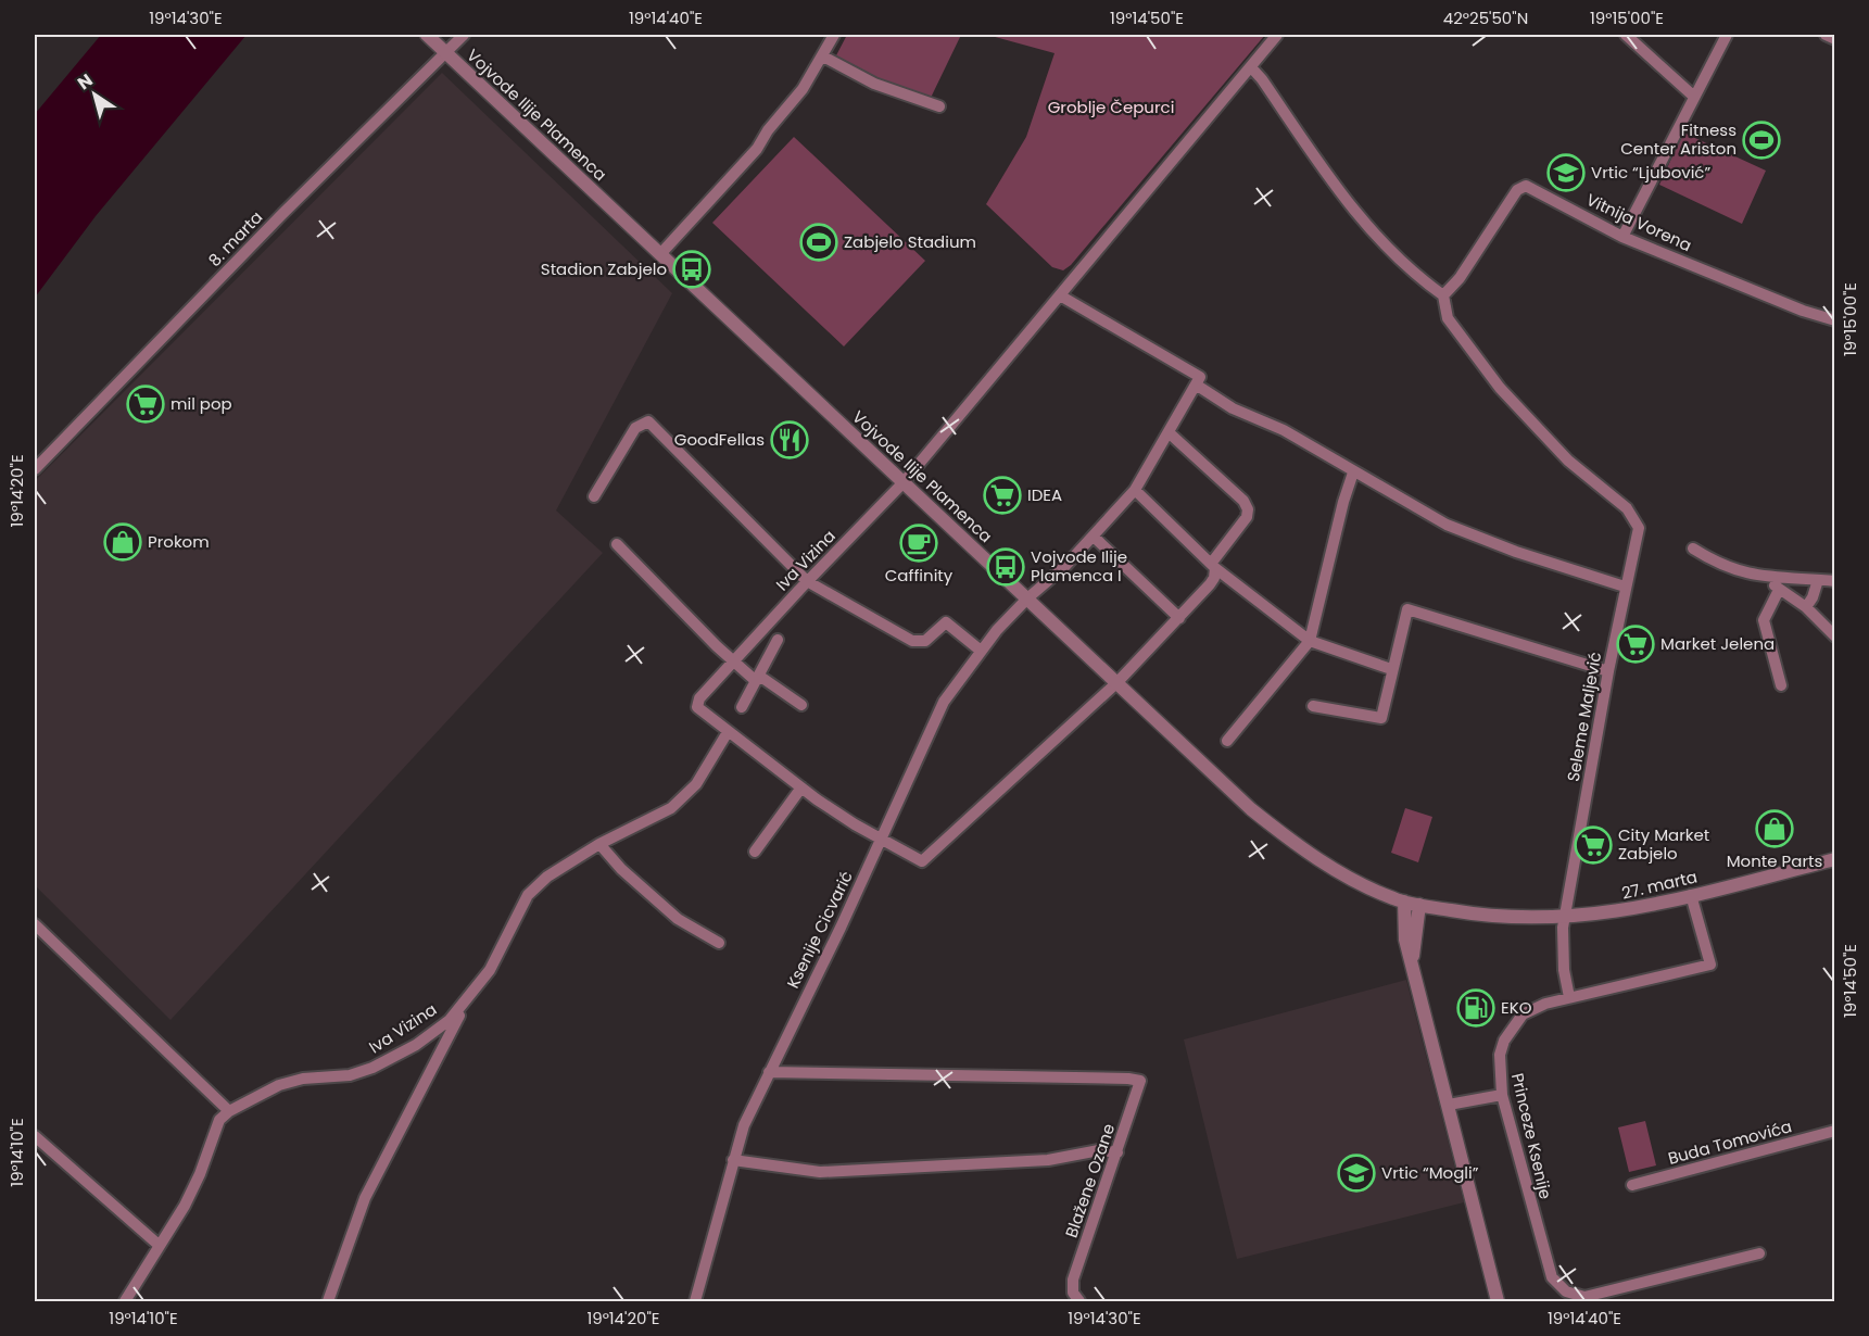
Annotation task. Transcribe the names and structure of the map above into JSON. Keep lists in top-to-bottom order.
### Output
{
  "streets": {
    "street": [
      "Vojvode Ilije Plamenca",
      "Vitnija Vorena",
      "8. marta",
      "Iva Vizina",
      "Seleme Maljević",
      "27. marta",
      "Ksenije Cicvarić",
      "Princeze Ksenije",
      "Buda Tomovića",
      "Blažene Ozane"
    ]
  },
  "crossings": [
    ["Vojvode Ilije Plamenca", "8. marta"],
    ["Vojvode Ilije Plamenca", "Iva Vizina"],
    ["Vojvode Ilije Plamenca", "27. marta"],
    ["Vojvode Ilije Plamenca", "Ksenije Cicvarić"],
    ["Vitnija Vorena", "Seleme Maljević"],
    ["Iva Vizina", "Ksenije Cicvarić"],
    ["Seleme Maljević", "27. marta"],
    ["27. marta", "Princeze Ksenije"],
    ["Ksenije Cicvarić", "Blažene Ozane"]
  ],
  "parks": ["Groblje Čepurci"],
  "places": {
    "sports": ["Fitness Center Ariston", "Zabjelo Stadium"],
    "school or university": ["Vrtic “Ljubović”", "Vrtic “Mogli”"],
    "bus stop": ["Stadion Zabjelo", "Vojvode Ilije Plamenca I"],
    "supermarket": [
      "mil pop",
      "IDEA",
      "Market Jelena",
      "City Market Zabjelo"
    ],
    "restaurant": ["GoodFellas"],
    "shop": ["Prokom", "Monte Parts"],
    "cafe": ["Caffinity"],
    "fuel station": ["EKO"]
  },
  "north": "top left",
  "coordinates": [
    "19°14'30\"E",
    "19°14'40\"E",
    "19°14'50\"E",
    "42°25'50\"N",
    "19°15'00\"E",
    "19°14'20\"E",
    "19°14'10\"E"
  ]
}
